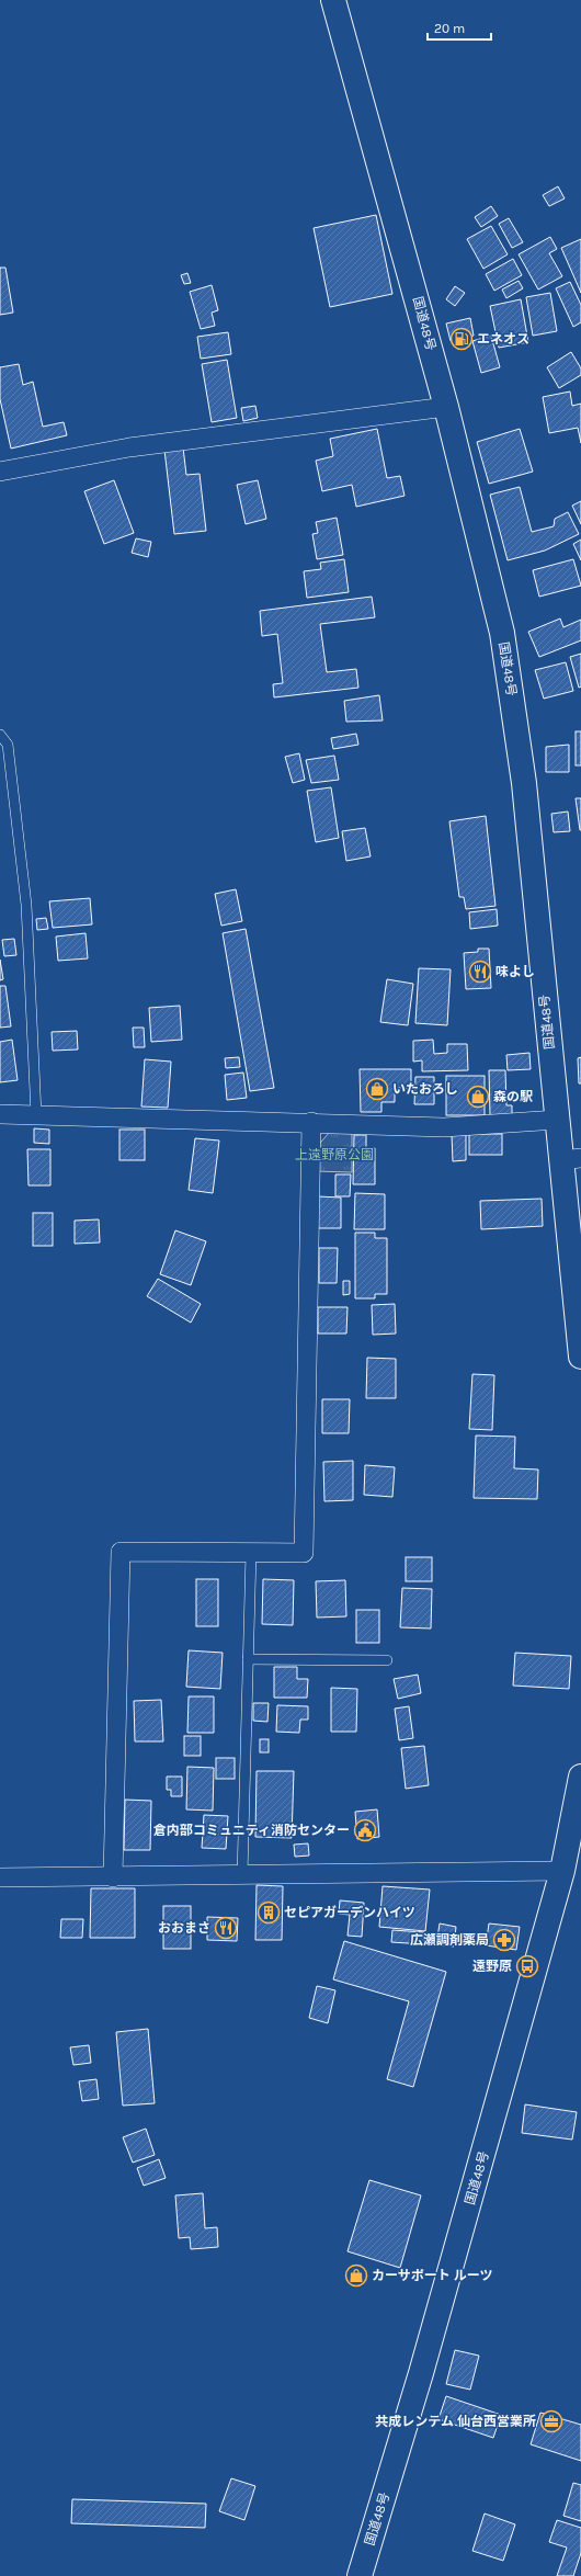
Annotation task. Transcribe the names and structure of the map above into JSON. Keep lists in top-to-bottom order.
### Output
{
  "streets": {
    "highway": ["国道48号"]
  },
  "parks": ["上遠野原公園"],
  "places": {
    "fuel station": ["エネオス"],
    "restaurant": ["味よし", "おおまさ"],
    "shop": ["いたおろし", "森の駅", "カーサポート ルーツ"],
    "public building": ["倉内部コミュニティ消防センター"],
    "building": ["セピアガーデンハイツ"],
    "pharmacy": ["広瀬調剤薬局"],
    "bus stop": ["遠野原"],
    "office": ["共成レンテム 仙台西営業所"]
  },
  "scale_bar": "20 m"
}
